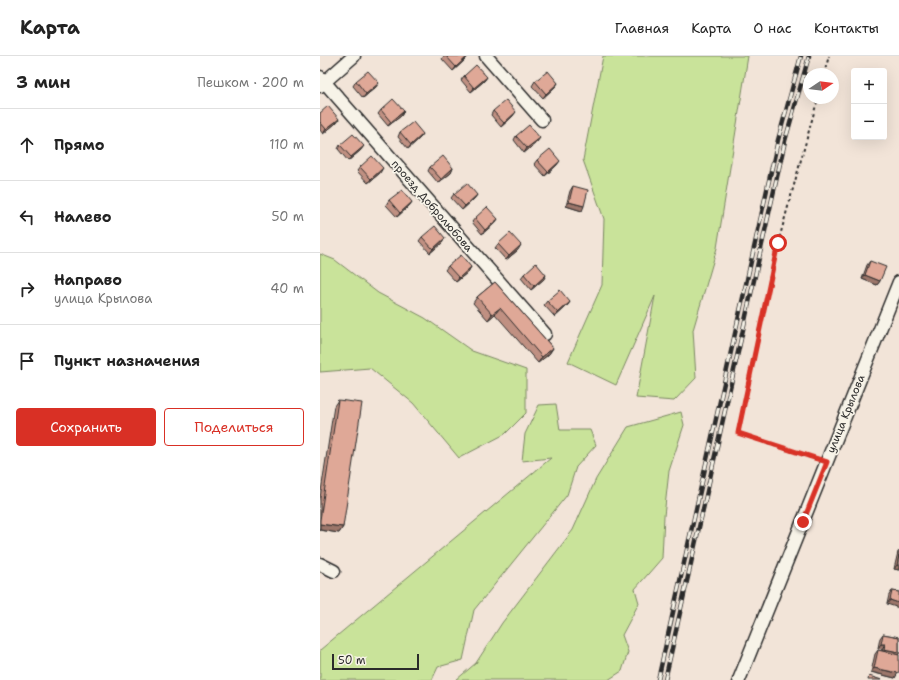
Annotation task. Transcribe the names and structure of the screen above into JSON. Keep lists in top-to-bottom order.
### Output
{
  "streets": {
    "street": ["проезд Добролюбова", "улица Крылова"]
  },
  "scale_bar": "50 m",
  "north": "right",
  "page": {
    "header": "Карта",
    "nav": [
      "Главная",
      "Карта",
      "О нас",
      "Контакты"
    ],
    "heading": ["3 мин", "Пешком · 200 m"],
    "map_buttons": ["+", "−"],
    "list": [
      ["Прямо", "110 m"],
      ["Налево", "50 m"],
      ["Направо", "улица Крылова", "40 m"],
      "Пункт назначения"
    ],
    "buttons": ["Сохранить", "Поделиться"],
    "scale": "50 m"
  }
}
